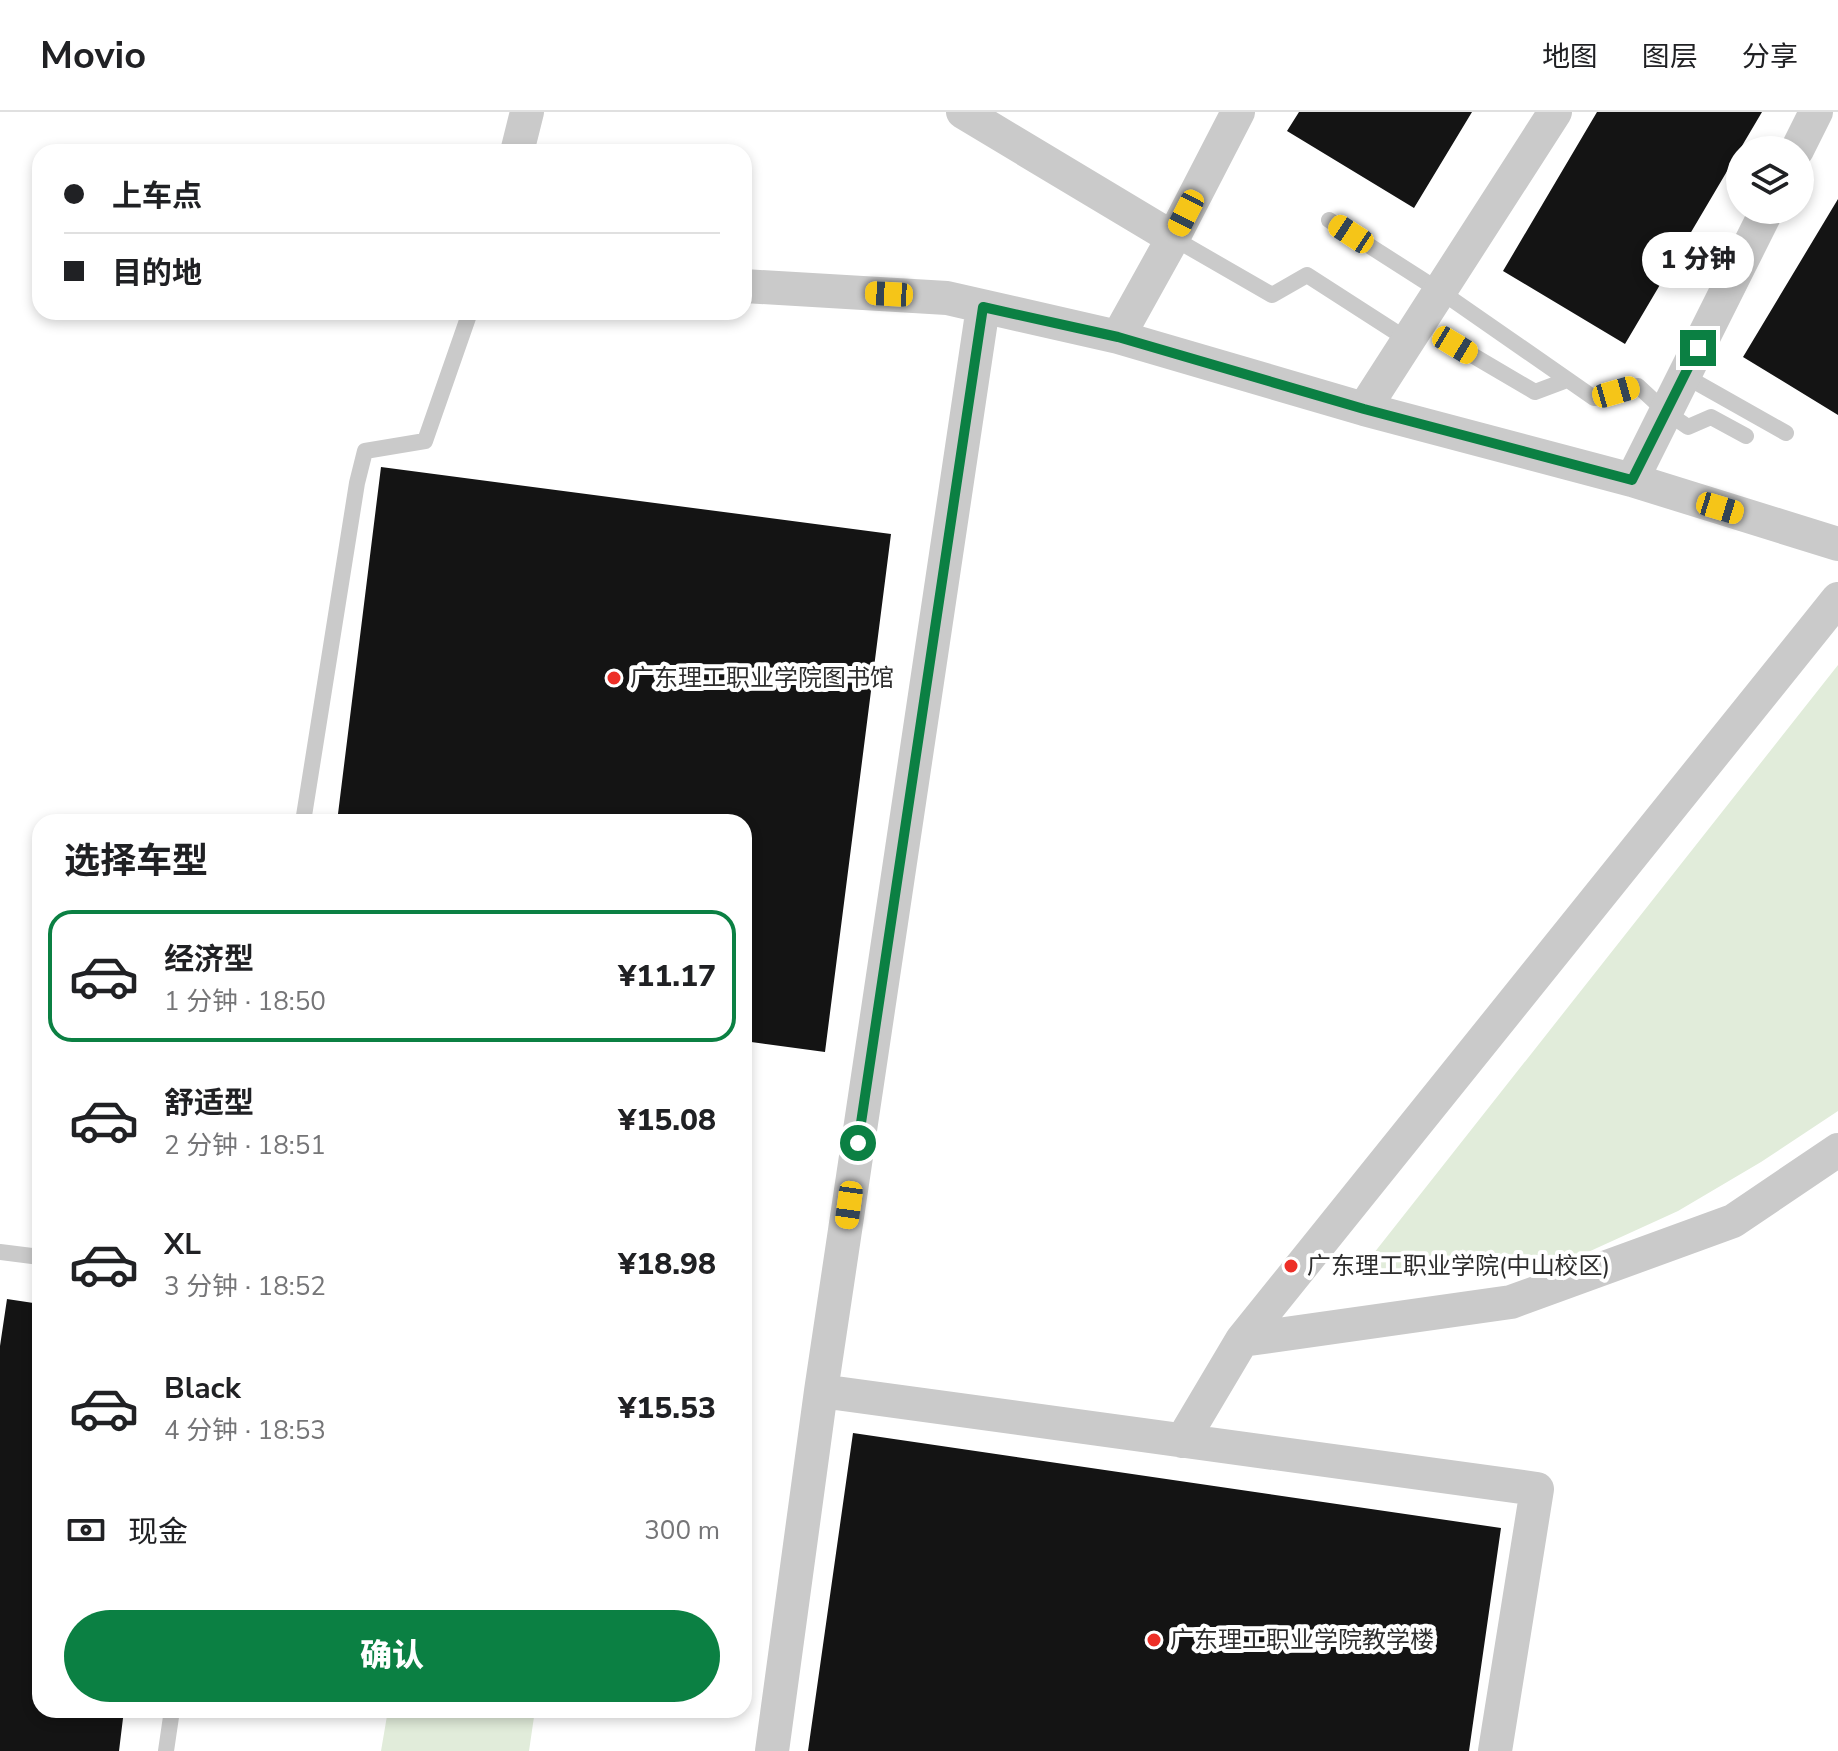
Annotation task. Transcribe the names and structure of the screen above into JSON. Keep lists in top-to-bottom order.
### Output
{
  "places": ["广东理工职业学院图书馆", "广东理工职业学院(中山校区)", "广东理工职业学院教学楼"],
  "page": {
    "header": "Movio",
    "nav": ["地图", "图层", "分享"],
    "banner": ["上车点", "目的地"],
    "bubble": "1 分钟",
    "heading": "选择车型",
    "list": [
      {
        "name": "经济型",
        "note": "1 分钟 · 18:50",
        "value": "¥11.17"
      },
      {
        "name": "舒适型",
        "note": "2 分钟 · 18:51",
        "value": "¥15.08"
      },
      {
        "name": "XL",
        "note": "3 分钟 · 18:52",
        "value": "¥18.98"
      },
      {
        "name": "Black",
        "note": "4 分钟 · 18:53",
        "value": "¥15.53"
      }
    ],
    "pay": ["现金", "300 m"],
    "buttons": "确认"
  }
}
